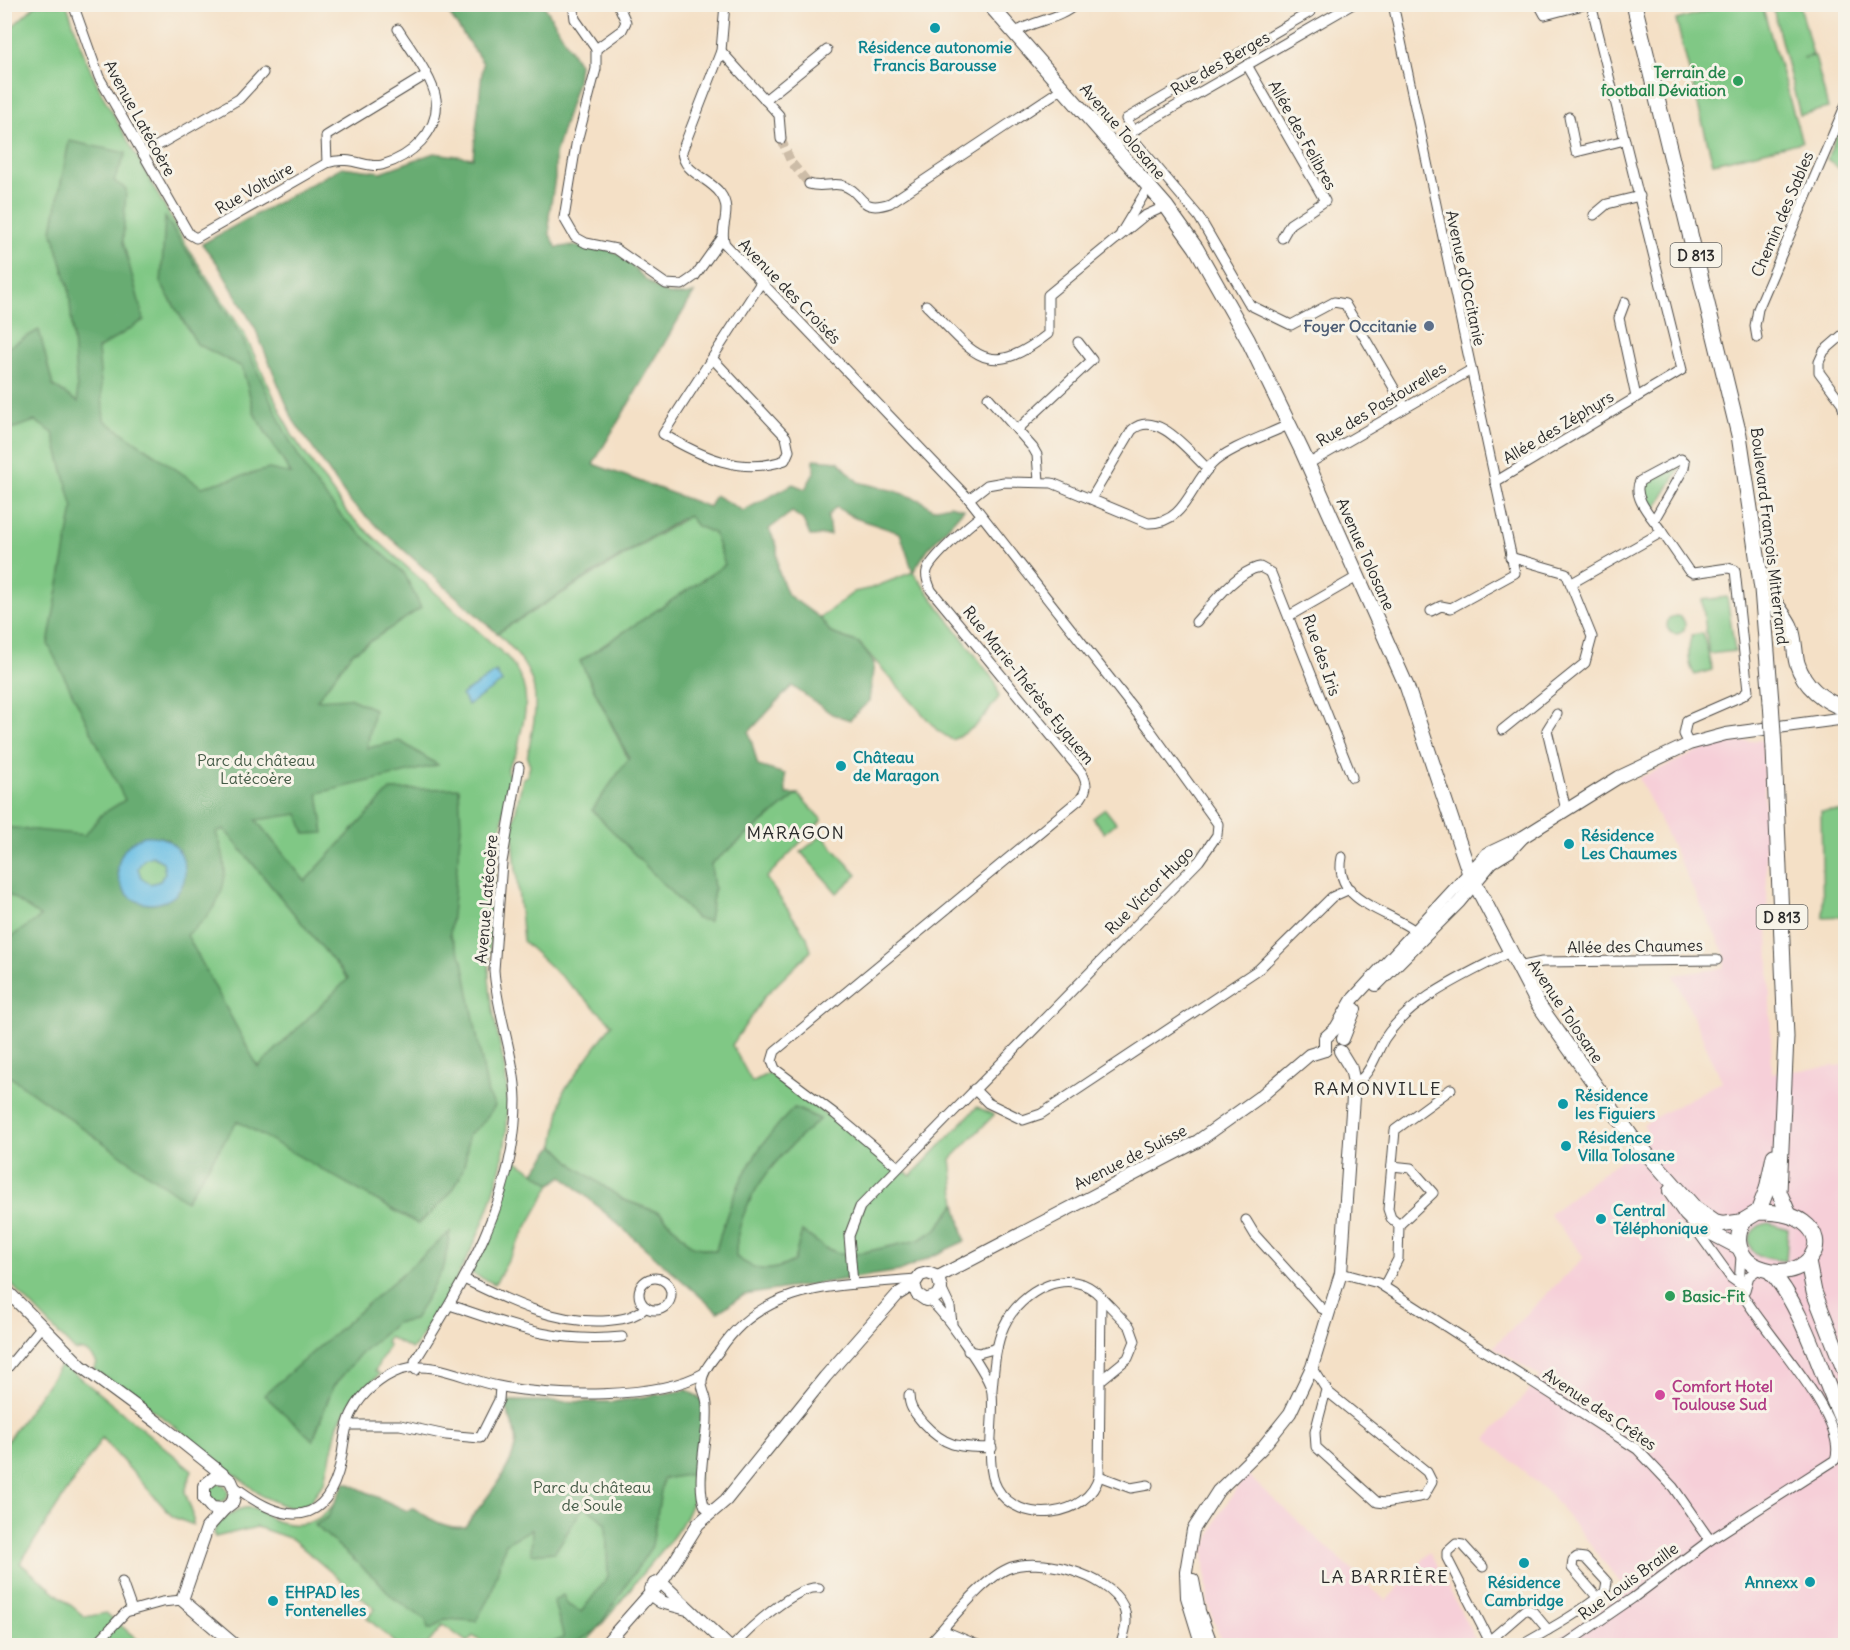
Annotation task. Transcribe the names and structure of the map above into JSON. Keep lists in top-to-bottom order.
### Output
{
  "streets": {
    "main road": ["Avenue Tolosane", "D 813", "Boulevard François Mitterrand"],
    "street": [
      "Rue des Berges",
      "Avenue Latécoère",
      "Allée des Felibres",
      "Rue Voltaire",
      "Chemin des Sables",
      "Avenue d'Occitanie",
      "Avenue des Croisés",
      "Rue des Pastourelles",
      "Allée des Zéphyrs",
      "Rue des Iris",
      "Rue Marie-Thérèse Eyquem",
      "Rue Victor Hugo",
      "Allée des Chaumes",
      "Avenue de Suisse",
      "Avenue des Crêtes",
      "Rue Louis Braille"
    ]
  },
  "crossings": [
    ["Rue des Berges", "Avenue Tolosane"],
    ["Rue des Berges", "Allée des Felibres"],
    ["Avenue Latécoère", "Rue Voltaire"],
    ["Avenue Tolosane", "Rue des Pastourelles"],
    ["Avenue Tolosane", "Boulevard François Mitterrand"],
    ["Avenue Tolosane", "Rue des Iris"],
    ["Avenue Tolosane", "Allée des Chaumes"],
    ["Avenue d'Occitanie", "Rue des Pastourelles"],
    ["Avenue d'Occitanie", "Allée des Zéphyrs"],
    ["Avenue des Croisés", "Rue Victor Hugo"],
    ["Rue Marie-Thérèse Eyquem", "Rue Victor Hugo"],
    ["Avenue des Crêtes", "Rue Louis Braille"]
  ],
  "districts": ["MARAGON", "RAMONVILLE", "LA BARRIÈRE"],
  "parks": ["Parc du château Latécoère", "Parc du château de Soule"],
  "places": [
    "Résidence autonomie Francis Barousse",
    "Terrain de football Déviation",
    "Foyer Occitanie",
    "Château de Maragon",
    "Résidence Les Chaumes",
    "Résidence les Figuiers",
    "Résidence Villa Tolosane",
    "Central Téléphonique",
    "Basic-Fit",
    "Comfort Hotel Toulouse Sud",
    "Résidence Cambridge",
    "Annexx",
    "EHPAD les Fontenelles"
  ]
}
